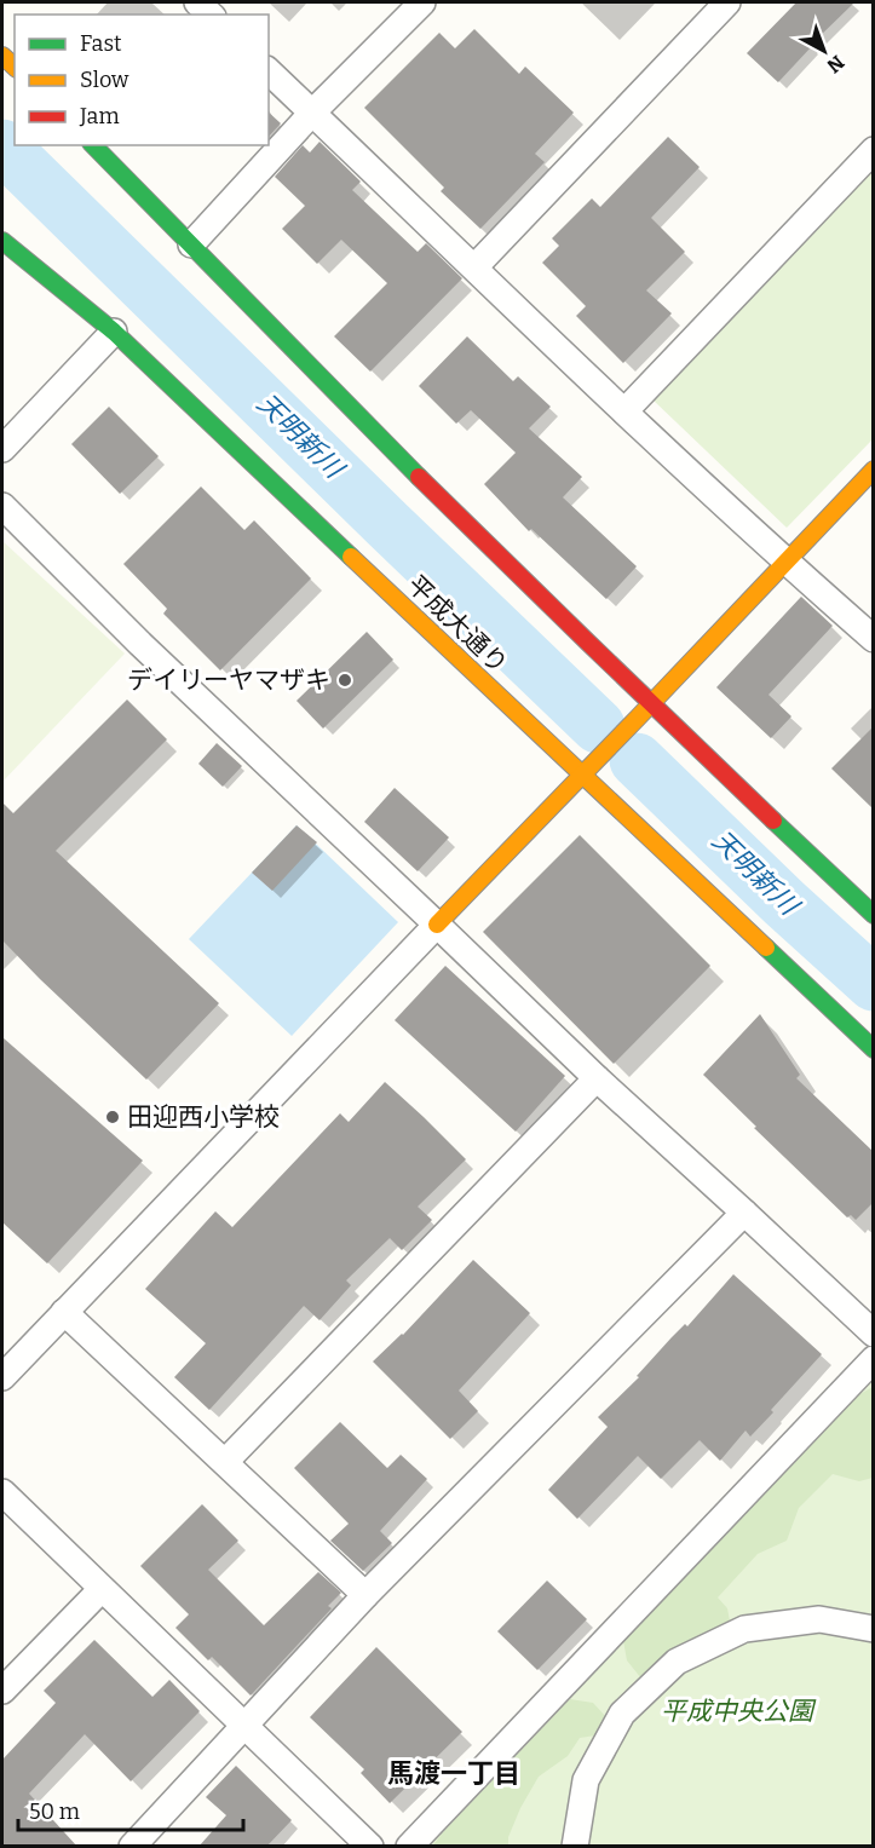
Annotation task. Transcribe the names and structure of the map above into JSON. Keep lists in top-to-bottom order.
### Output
{
  "streets": {
    "street": ["平成大通り"]
  },
  "districts": ["馬渡一丁目"],
  "water": ["天明新川"],
  "parks": ["平成中央公園"],
  "places": ["デイリーヤマザキ", "田迎西小学校"],
  "legend": ["Fast", "Slow", "Jam"],
  "scale_bar": "50 m",
  "north": "bottom right"
}
